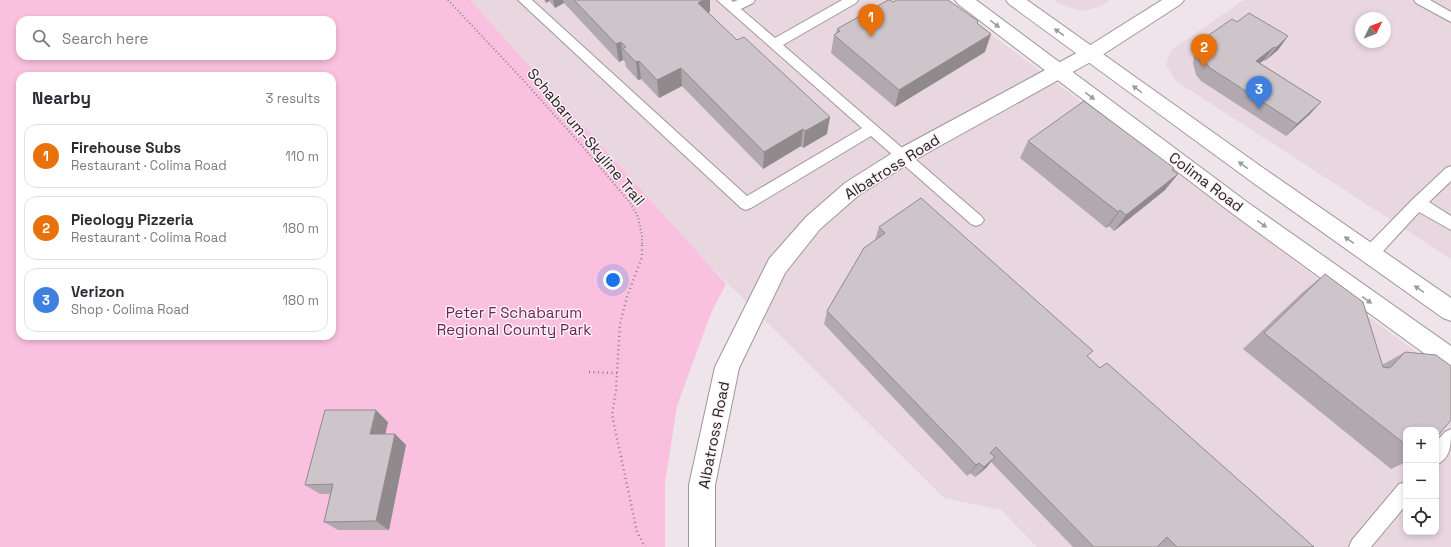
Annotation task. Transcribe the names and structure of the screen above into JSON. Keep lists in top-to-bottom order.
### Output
{
  "streets": {
    "main road": ["Albatross Road", "Colima Road"],
    "path": ["Schabarum-Skyline Trail"]
  },
  "crossings": [
    ["Albatross Road", "Colima Road"]
  ],
  "parks": ["Peter F Schabarum Regional County Park"],
  "north": "top right",
  "page": {
    "pins": ["1", "2", "3"],
    "search": "Search here",
    "heading": ["Nearby", "3 results"],
    "list": [
      {
        "mark": "1",
        "name": "Firehouse Subs",
        "note": "Restaurant · Colima Road",
        "value": "110 m"
      },
      {
        "mark": "2",
        "name": "Pieology Pizzeria",
        "note": "Restaurant · Colima Road",
        "value": "180 m"
      },
      {
        "mark": "3",
        "name": "Verizon",
        "note": "Shop · Colima Road",
        "value": "180 m"
      }
    ],
    "map_buttons": ["+", "−"]
  }
}
